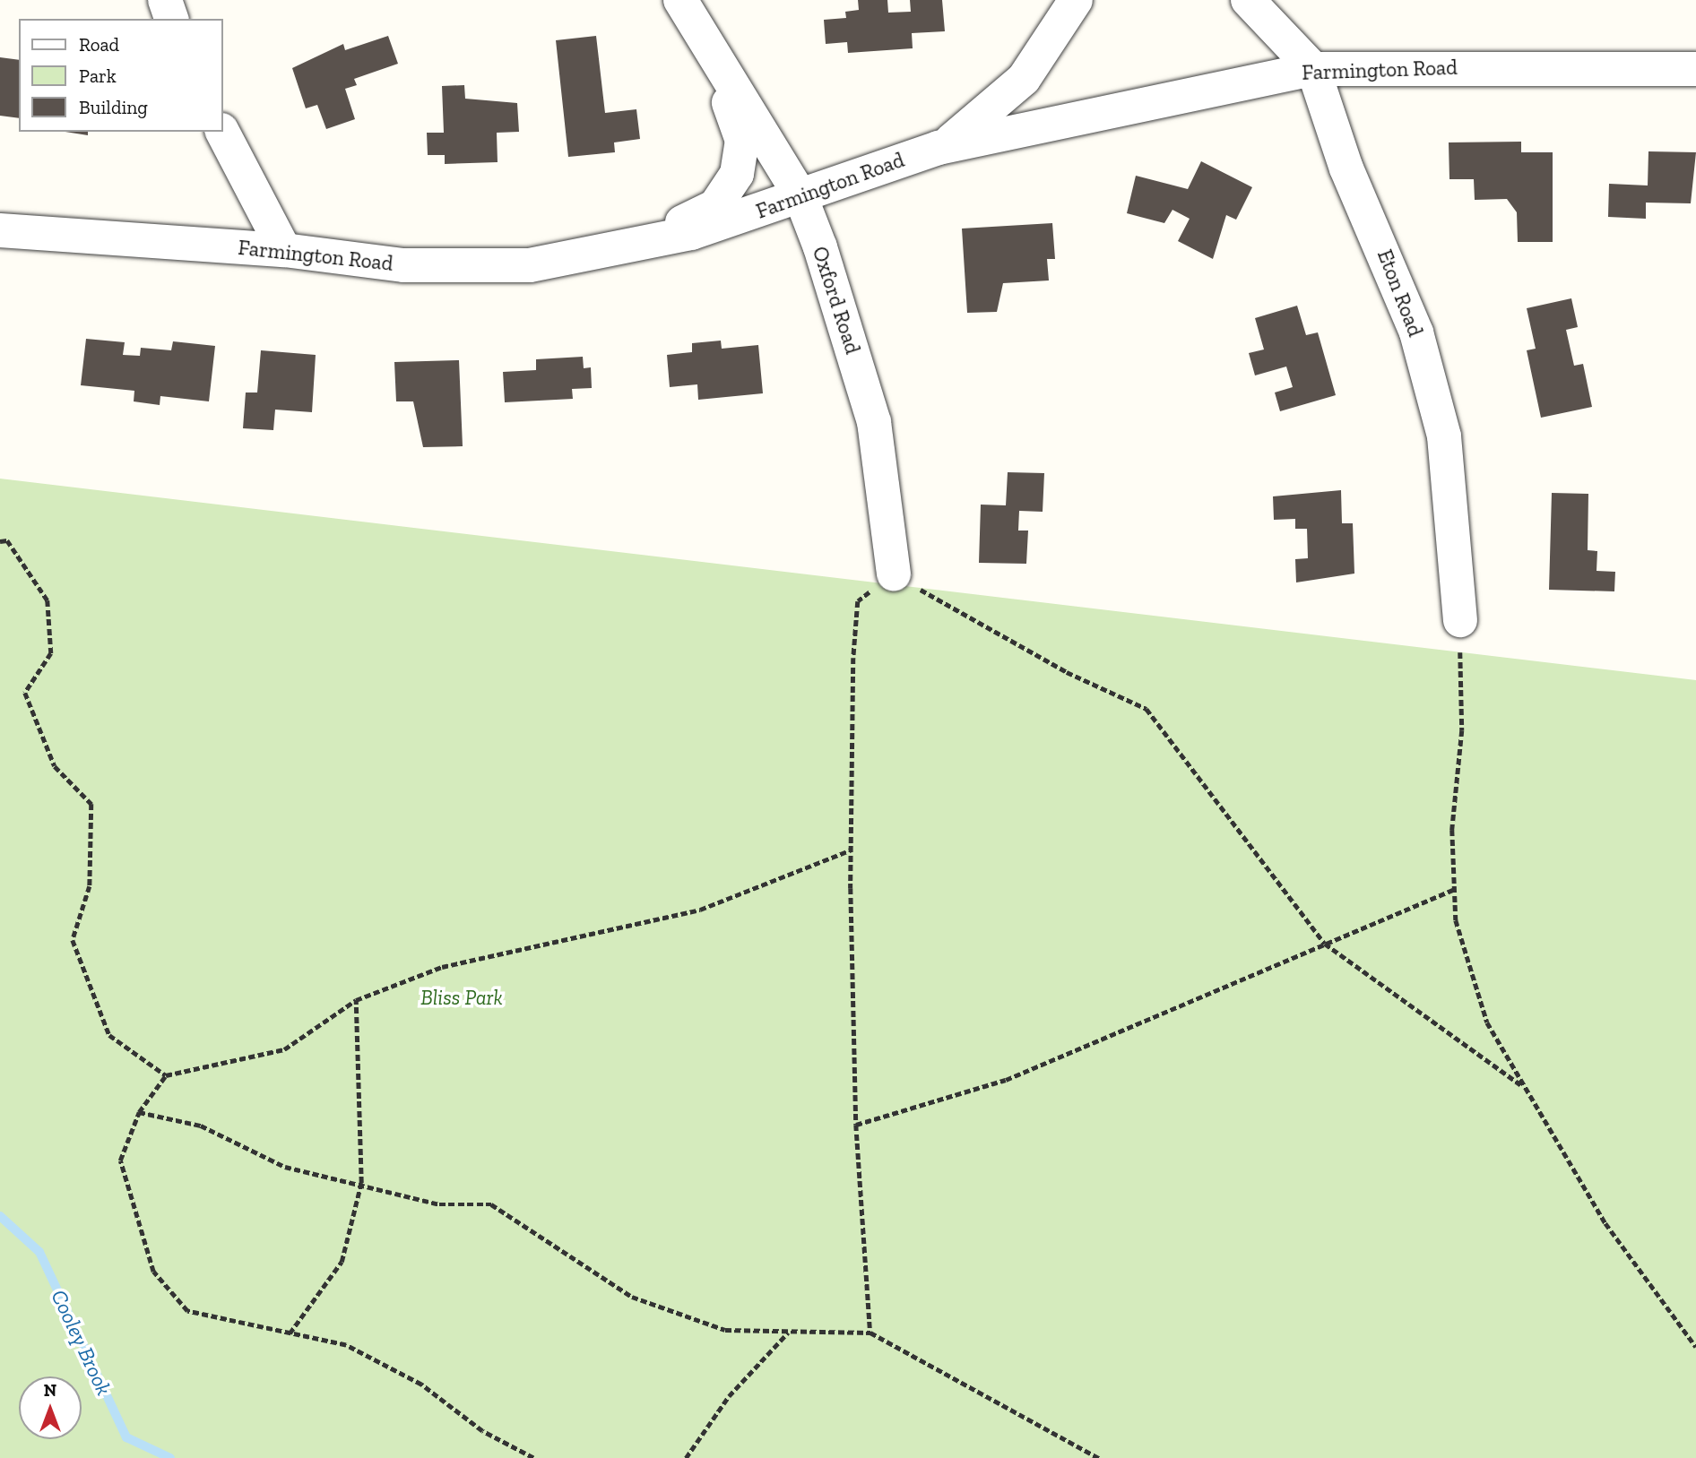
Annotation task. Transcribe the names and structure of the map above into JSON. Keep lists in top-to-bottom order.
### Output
{
  "streets": {
    "street": ["Farmington Road", "Eton Road", "Oxford Road"]
  },
  "crossings": [
    ["Farmington Road", "Eton Road"],
    ["Farmington Road", "Oxford Road"]
  ],
  "water": ["Cooley Brook"],
  "parks": ["Bliss Park"],
  "legend": ["Road", "Park", "Building"],
  "north": "top"
}
